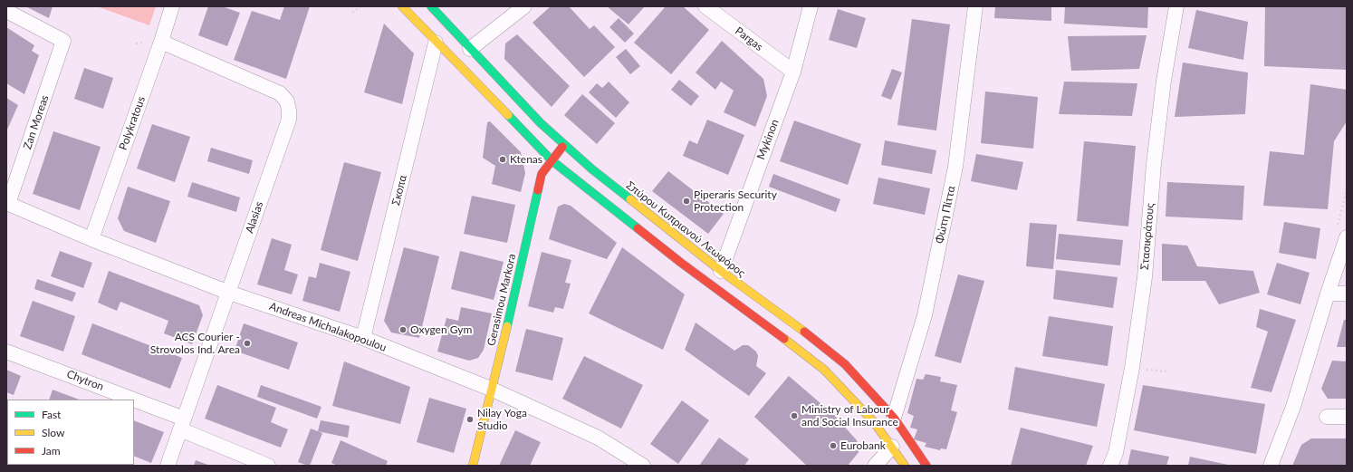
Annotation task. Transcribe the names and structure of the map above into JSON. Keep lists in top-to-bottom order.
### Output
{
  "streets": {
    "main road": ["Σπύρου Κυπριανού Λεωφόρος", "Gerasimou Markora"],
    "street": [
      "Pargas",
      "Zan Moreas",
      "Polykratous",
      "Mykinon",
      "Σκοπα",
      "Φώτη Πίττα",
      "Alasias",
      "Στασικράτους",
      "Andreas Michalakopoulou",
      "Chytron"
    ]
  },
  "crossings": [
    ["Pargas", "Mykinon"],
    ["Zan Moreas", "Andreas Michalakopoulou"],
    ["Polykratous", "Alasias"],
    ["Polykratous", "Andreas Michalakopoulou"],
    ["Mykinon", "Σπύρου Κυπριανού Λεωφόρος"],
    ["Σκοπα", "Andreas Michalakopoulou"],
    ["Φώτη Πίττα", "Σπύρου Κυπριανού Λεωφόρος"],
    ["Alasias", "Andreas Michalakopoulou"],
    ["Alasias", "Chytron"],
    ["Σπύρου Κυπριανού Λεωφόρος", "Gerasimou Markora"],
    ["Gerasimou Markora", "Andreas Michalakopoulou"]
  ],
  "places": [
    "Ktenas",
    "Piperaris Security Protection",
    "Oxygen Gym",
    "ACS Courier - Strovolos Ind. Area",
    "Ministry of Labour and Social Insurance",
    "Nilay Yoga Studio",
    "Eurobank"
  ],
  "legend": ["Fast", "Slow", "Jam"]
}
